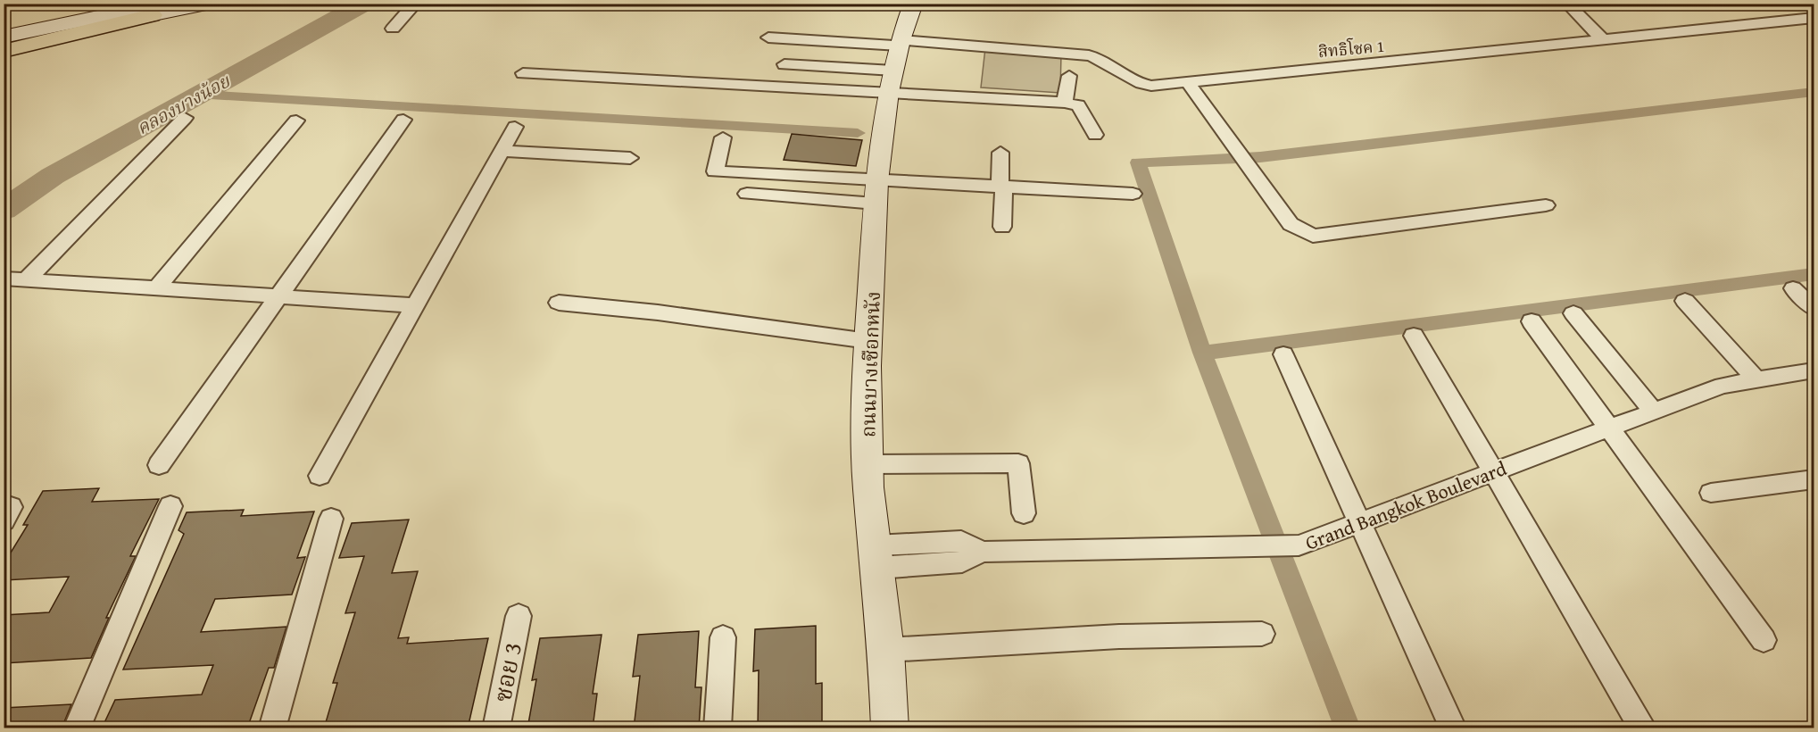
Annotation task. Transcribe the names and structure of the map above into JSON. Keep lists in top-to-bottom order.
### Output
{
  "streets": {
    "street": [
      "สิทธิโชค 1",
      "ถนนบางเชือกหนัง",
      "Grand Bangkok Boulevard",
      "ซอย 3"
    ]
  },
  "crossings": [
    ["สิทธิโชค 1", "ถนนบางเชือกหนัง"],
    ["ถนนบางเชือกหนัง", "Grand Bangkok Boulevard"]
  ],
  "water": ["คลองบางน้อย"]
}
